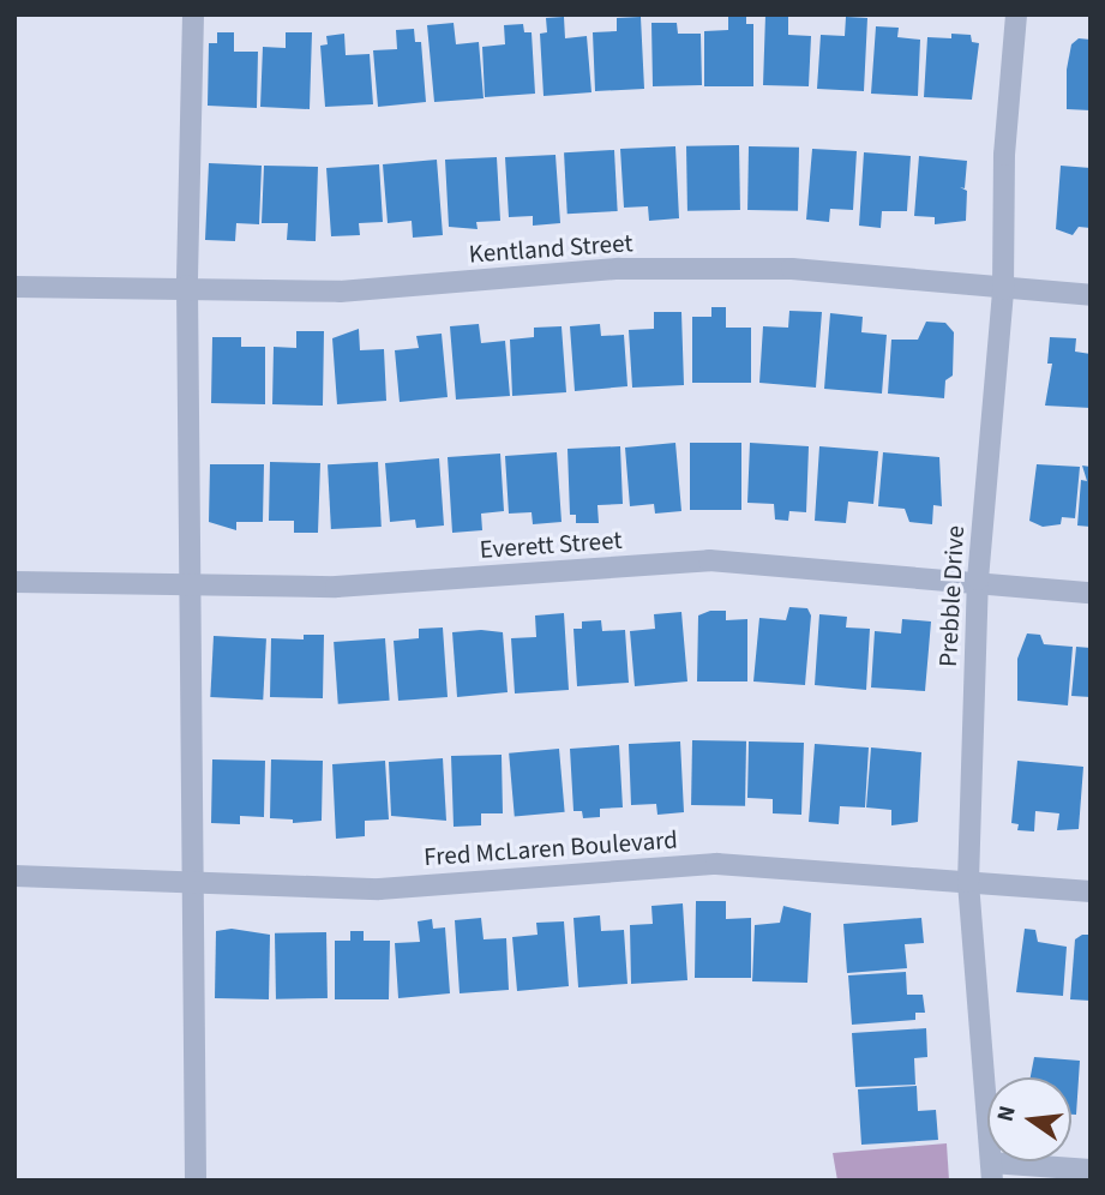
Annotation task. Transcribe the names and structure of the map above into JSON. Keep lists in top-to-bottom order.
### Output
{
  "streets": {
    "street": [
      "Kentland Street",
      "Everett Street",
      "Prebble Drive",
      "Fred McLaren Boulevard"
    ]
  },
  "crossings": [
    ["Kentland Street", "Prebble Drive"],
    ["Everett Street", "Prebble Drive"],
    ["Prebble Drive", "Fred McLaren Boulevard"]
  ],
  "north": "left"
}
